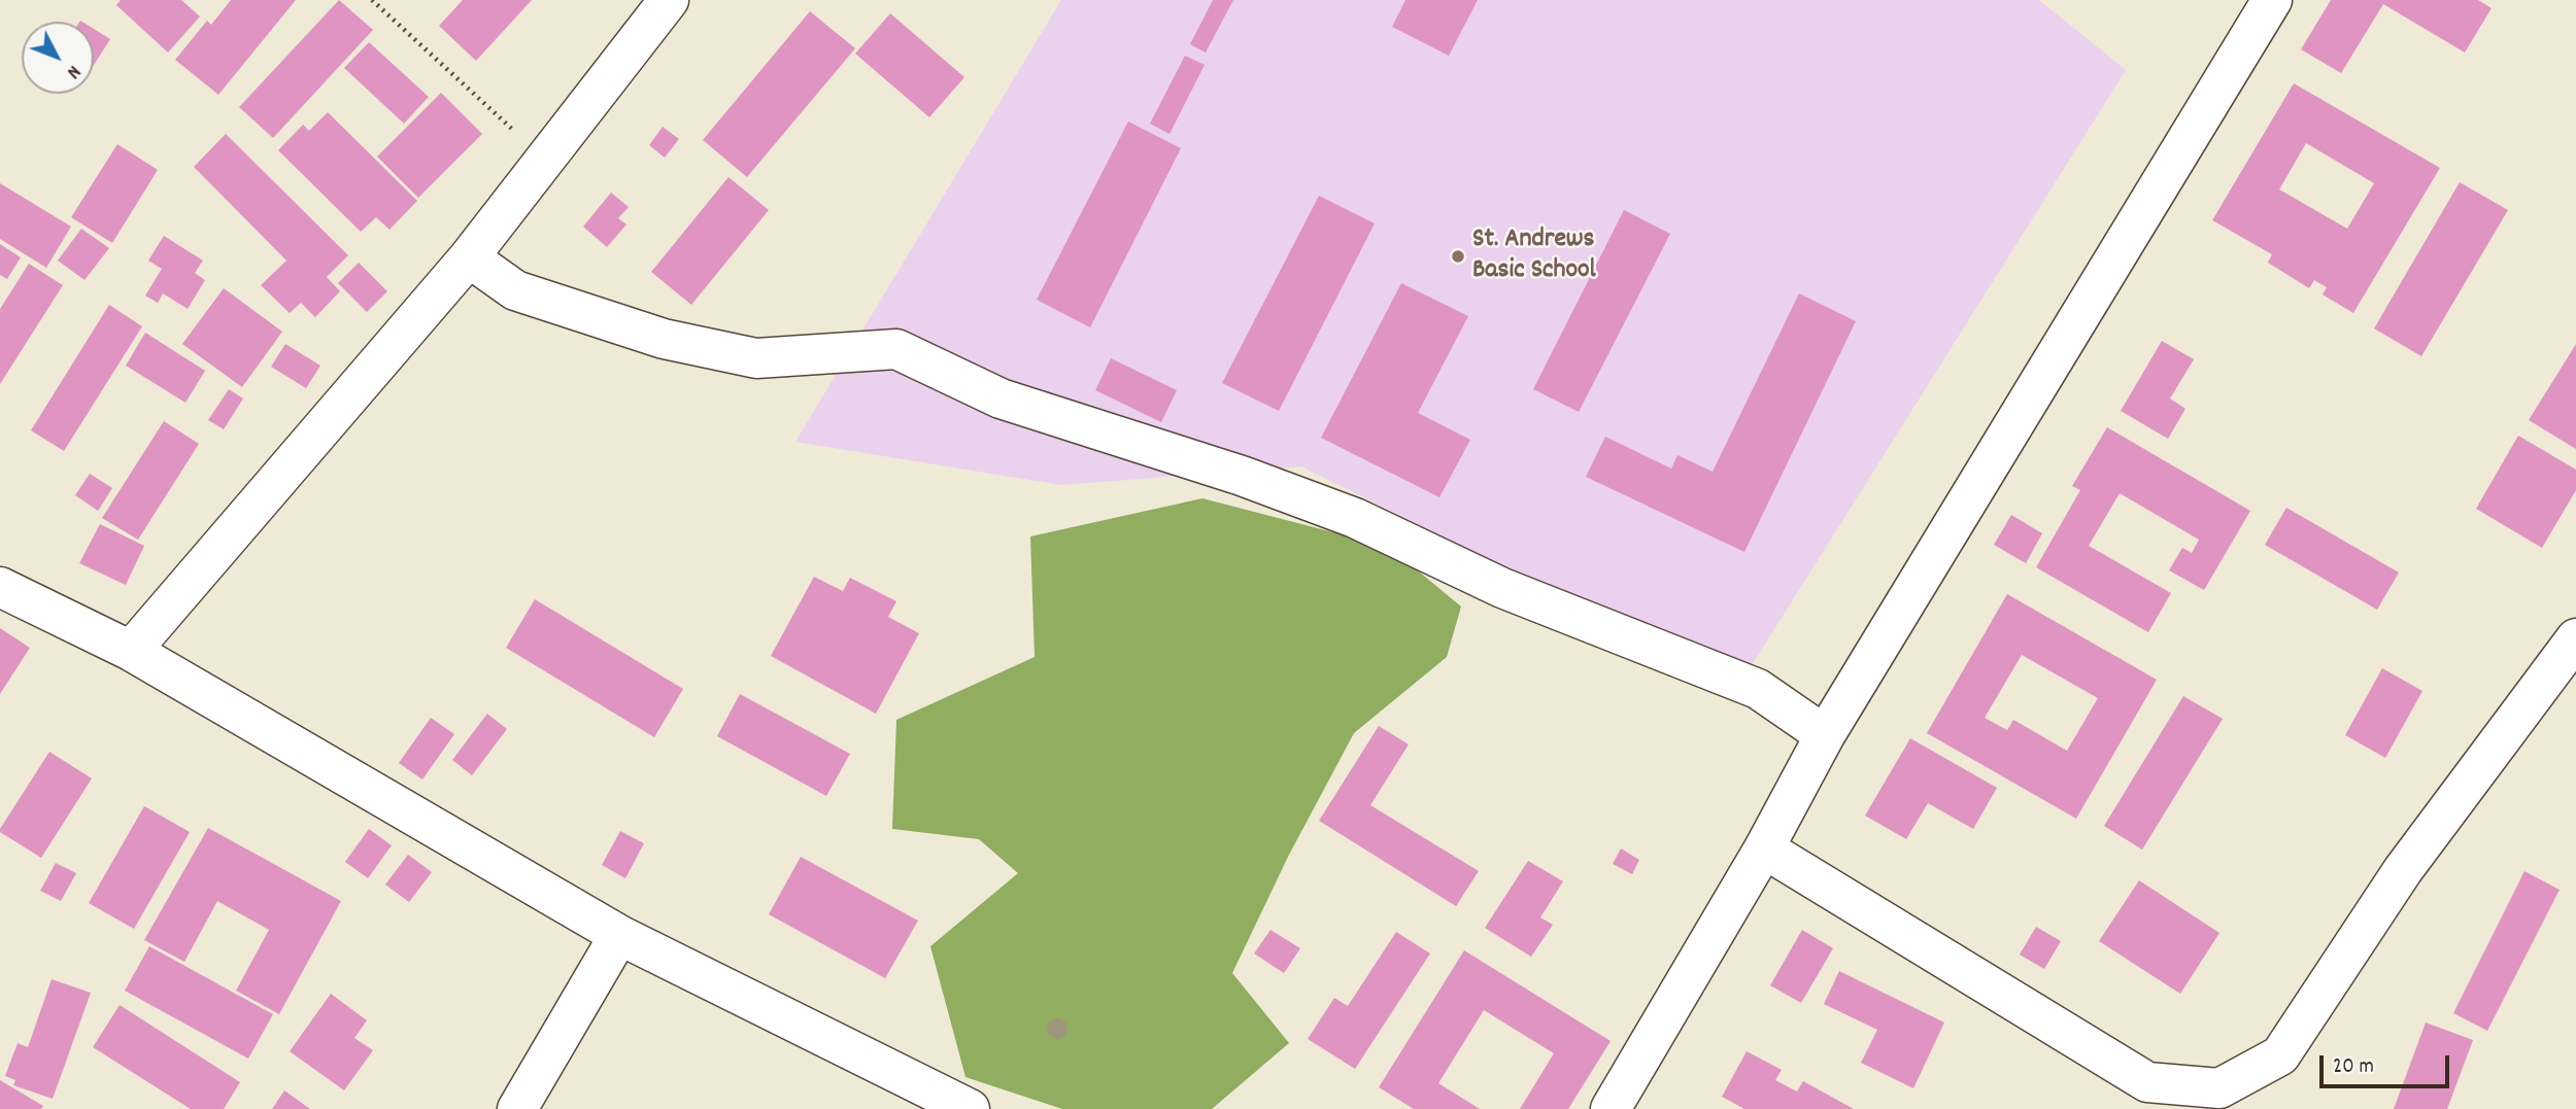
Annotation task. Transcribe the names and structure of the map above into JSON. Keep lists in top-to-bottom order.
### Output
{
  "places": ["St. Andrews Basic School"],
  "scale_bar": "20 m",
  "north": "bottom right"
}
